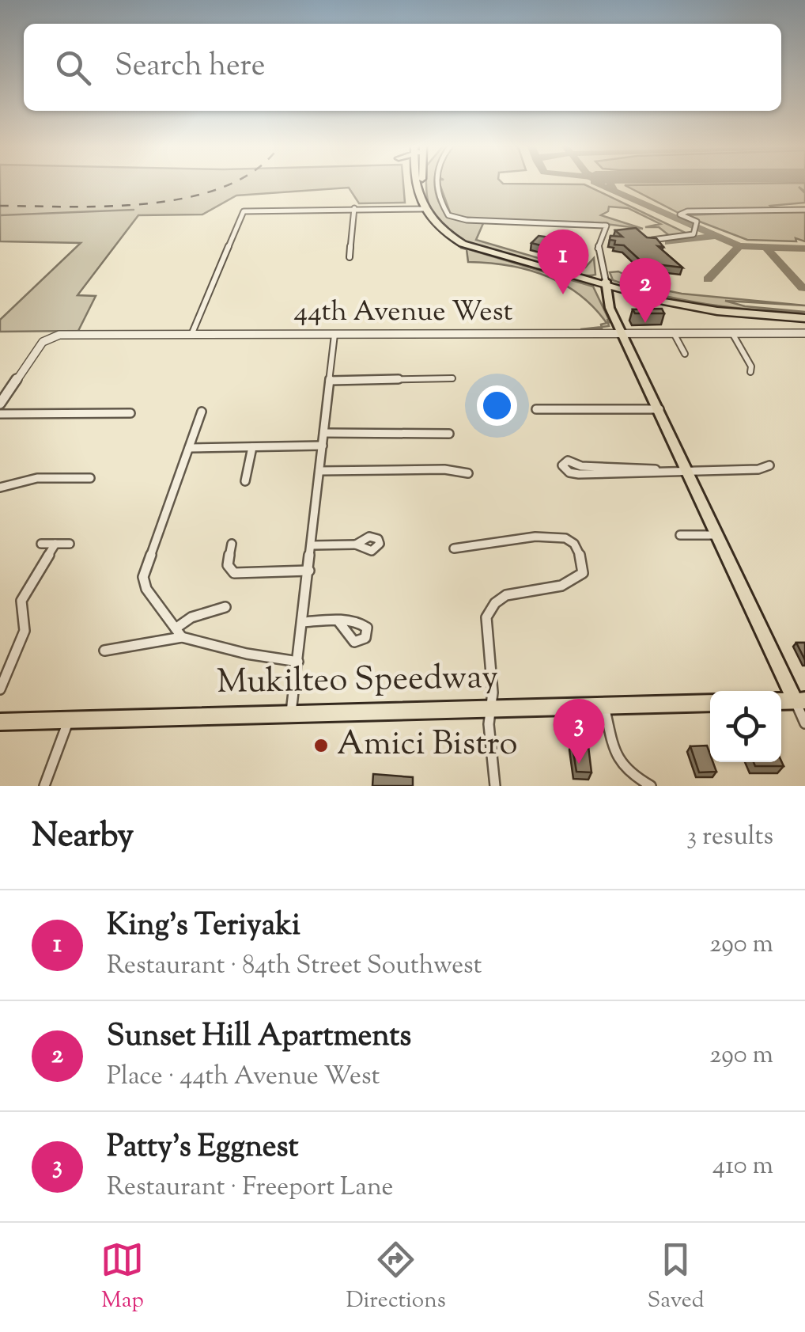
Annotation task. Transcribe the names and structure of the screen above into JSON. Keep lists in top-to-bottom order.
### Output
{
  "streets": {
    "main road": ["Mukilteo Speedway"],
    "street": ["44th Avenue West"]
  },
  "places": ["Amici Bistro"],
  "page": {
    "search": "Search here",
    "pins": ["1", "2", "3"],
    "heading": ["Nearby", "3 results"],
    "list": [
      {
        "mark": "1",
        "name": "King's Teriyaki",
        "note": "Restaurant · 84th Street Southwest",
        "value": "290 m"
      },
      {
        "mark": "2",
        "name": "Sunset Hill Apartments",
        "note": "Place · 44th Avenue West",
        "value": "290 m"
      },
      {
        "mark": "3",
        "name": "Patty's Eggnest",
        "note": "Restaurant · Freeport Lane",
        "value": "410 m"
      }
    ],
    "nav": ["Map", "Directions", "Saved"]
  }
}
